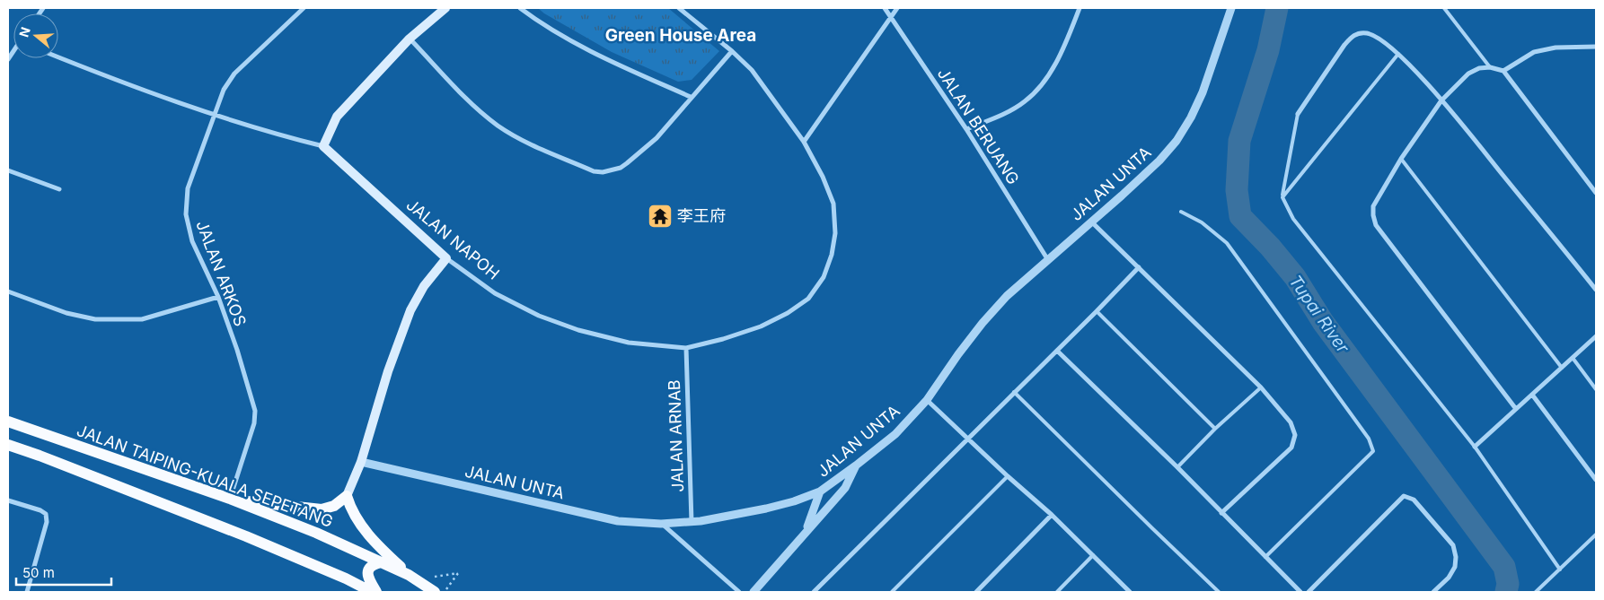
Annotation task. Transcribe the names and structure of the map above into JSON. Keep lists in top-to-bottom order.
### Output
{
  "streets": {
    "main road": ["JALAN NAPOH", "JALAN TAIPING-KUALA SEPETANG"],
    "street": [
      "JALAN BERUANG",
      "JALAN UNTA",
      "JALAN ARKOS",
      "JALAN ARNAB"
    ]
  },
  "crossings": [
    ["JALAN BERUANG", "JALAN UNTA"],
    ["JALAN UNTA", "JALAN ARNAB"],
    ["JALAN NAPOH", "JALAN ARKOS"],
    ["JALAN NAPOH", "JALAN ARNAB"],
    ["JALAN ARKOS", "JALAN TAIPING-KUALA SEPETANG"]
  ],
  "districts": ["Green House Area"],
  "water": ["Tupai River"],
  "places": {
    "temple": ["李王府"]
  },
  "scale_bar": "50 m",
  "north": "left"
}
